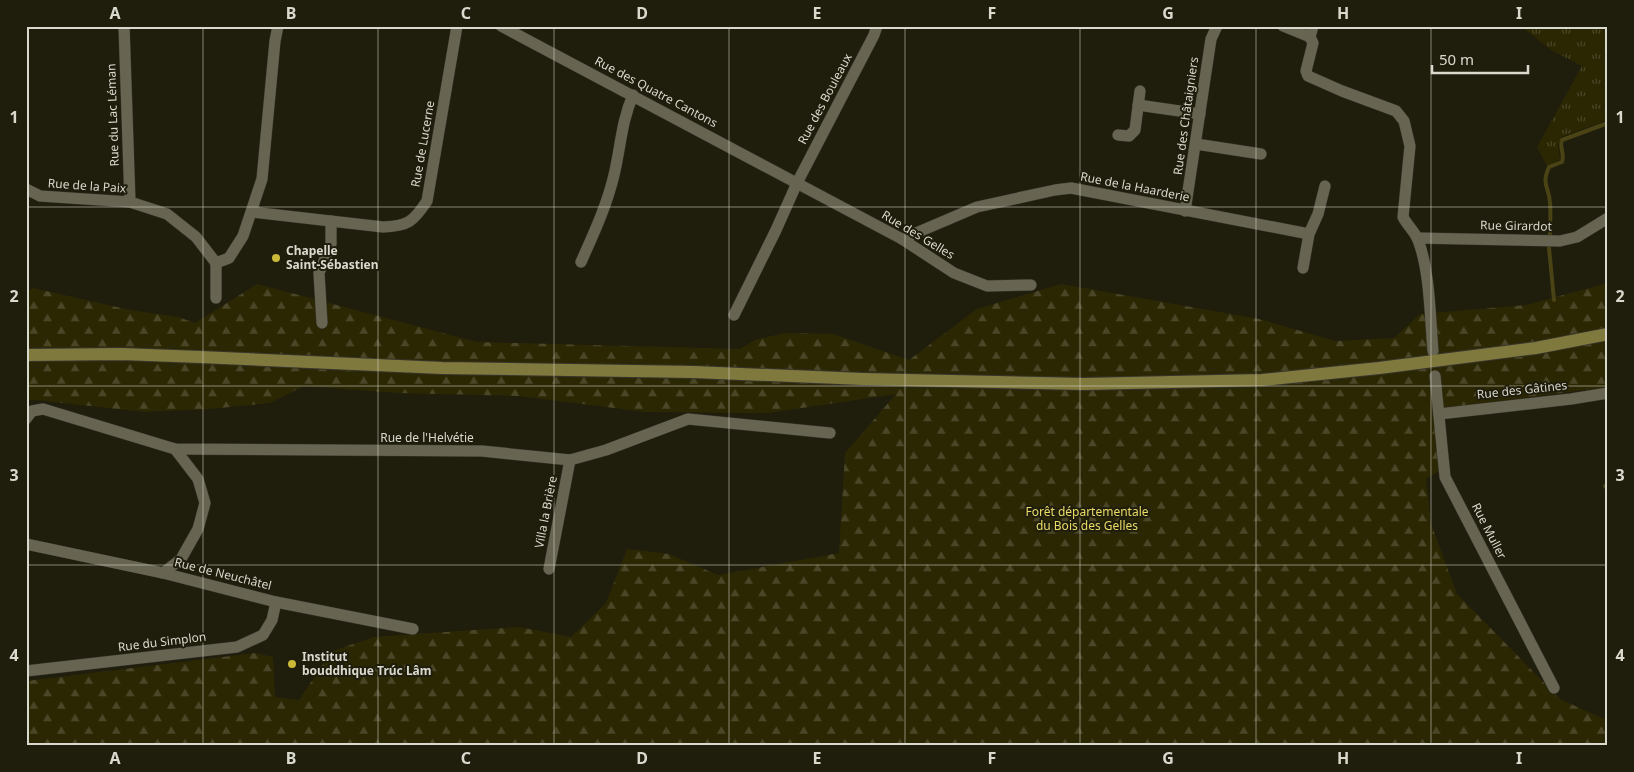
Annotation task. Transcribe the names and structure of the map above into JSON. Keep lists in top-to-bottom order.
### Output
{
  "streets": {
    "street": [
      "Rue des Quatre Cantons",
      "Rue des Bouleaux",
      "Rue du Lac Léman",
      "Rue des Châtaigniers",
      "Rue de Lucerne",
      "Rue de la Paix",
      "Rue de la Haarderie",
      "Rue Girardot",
      "Rue des Gelles",
      "Rue des Gâtines",
      "Rue de l'Helvétie",
      "Villa la Brière",
      "Rue Muller",
      "Rue de Neuchâtel",
      "Rue du Simplon"
    ]
  },
  "crossings": [
    ["Rue des Quatre Cantons", "Rue des Bouleaux"],
    ["Rue des Quatre Cantons", "Rue des Gelles"],
    ["Rue des Bouleaux", "Rue des Gelles"],
    ["Rue du Lac Léman", "Rue de la Paix"],
    ["Rue des Châtaigniers", "Rue de la Haarderie"],
    ["Rue de la Haarderie", "Rue des Gelles"],
    ["Rue des Gâtines", "Rue Muller"],
    ["Rue de l'Helvétie", "Villa la Brière"],
    ["Rue de Neuchâtel", "Rue du Simplon"]
  ],
  "parks": ["Forêt départementale du Bois des Gelles"],
  "places": ["Chapelle Saint-Sébastien", "Institut bouddhique Trúc Lâm"],
  "scale_bar": "50 m",
  "grid": {
    "columns": [
      "A",
      "B",
      "C",
      "D",
      "E",
      "F",
      "G",
      "H",
      "I"
    ],
    "rows": [
      "1",
      "2",
      "3",
      "4"
    ]
  }
}
